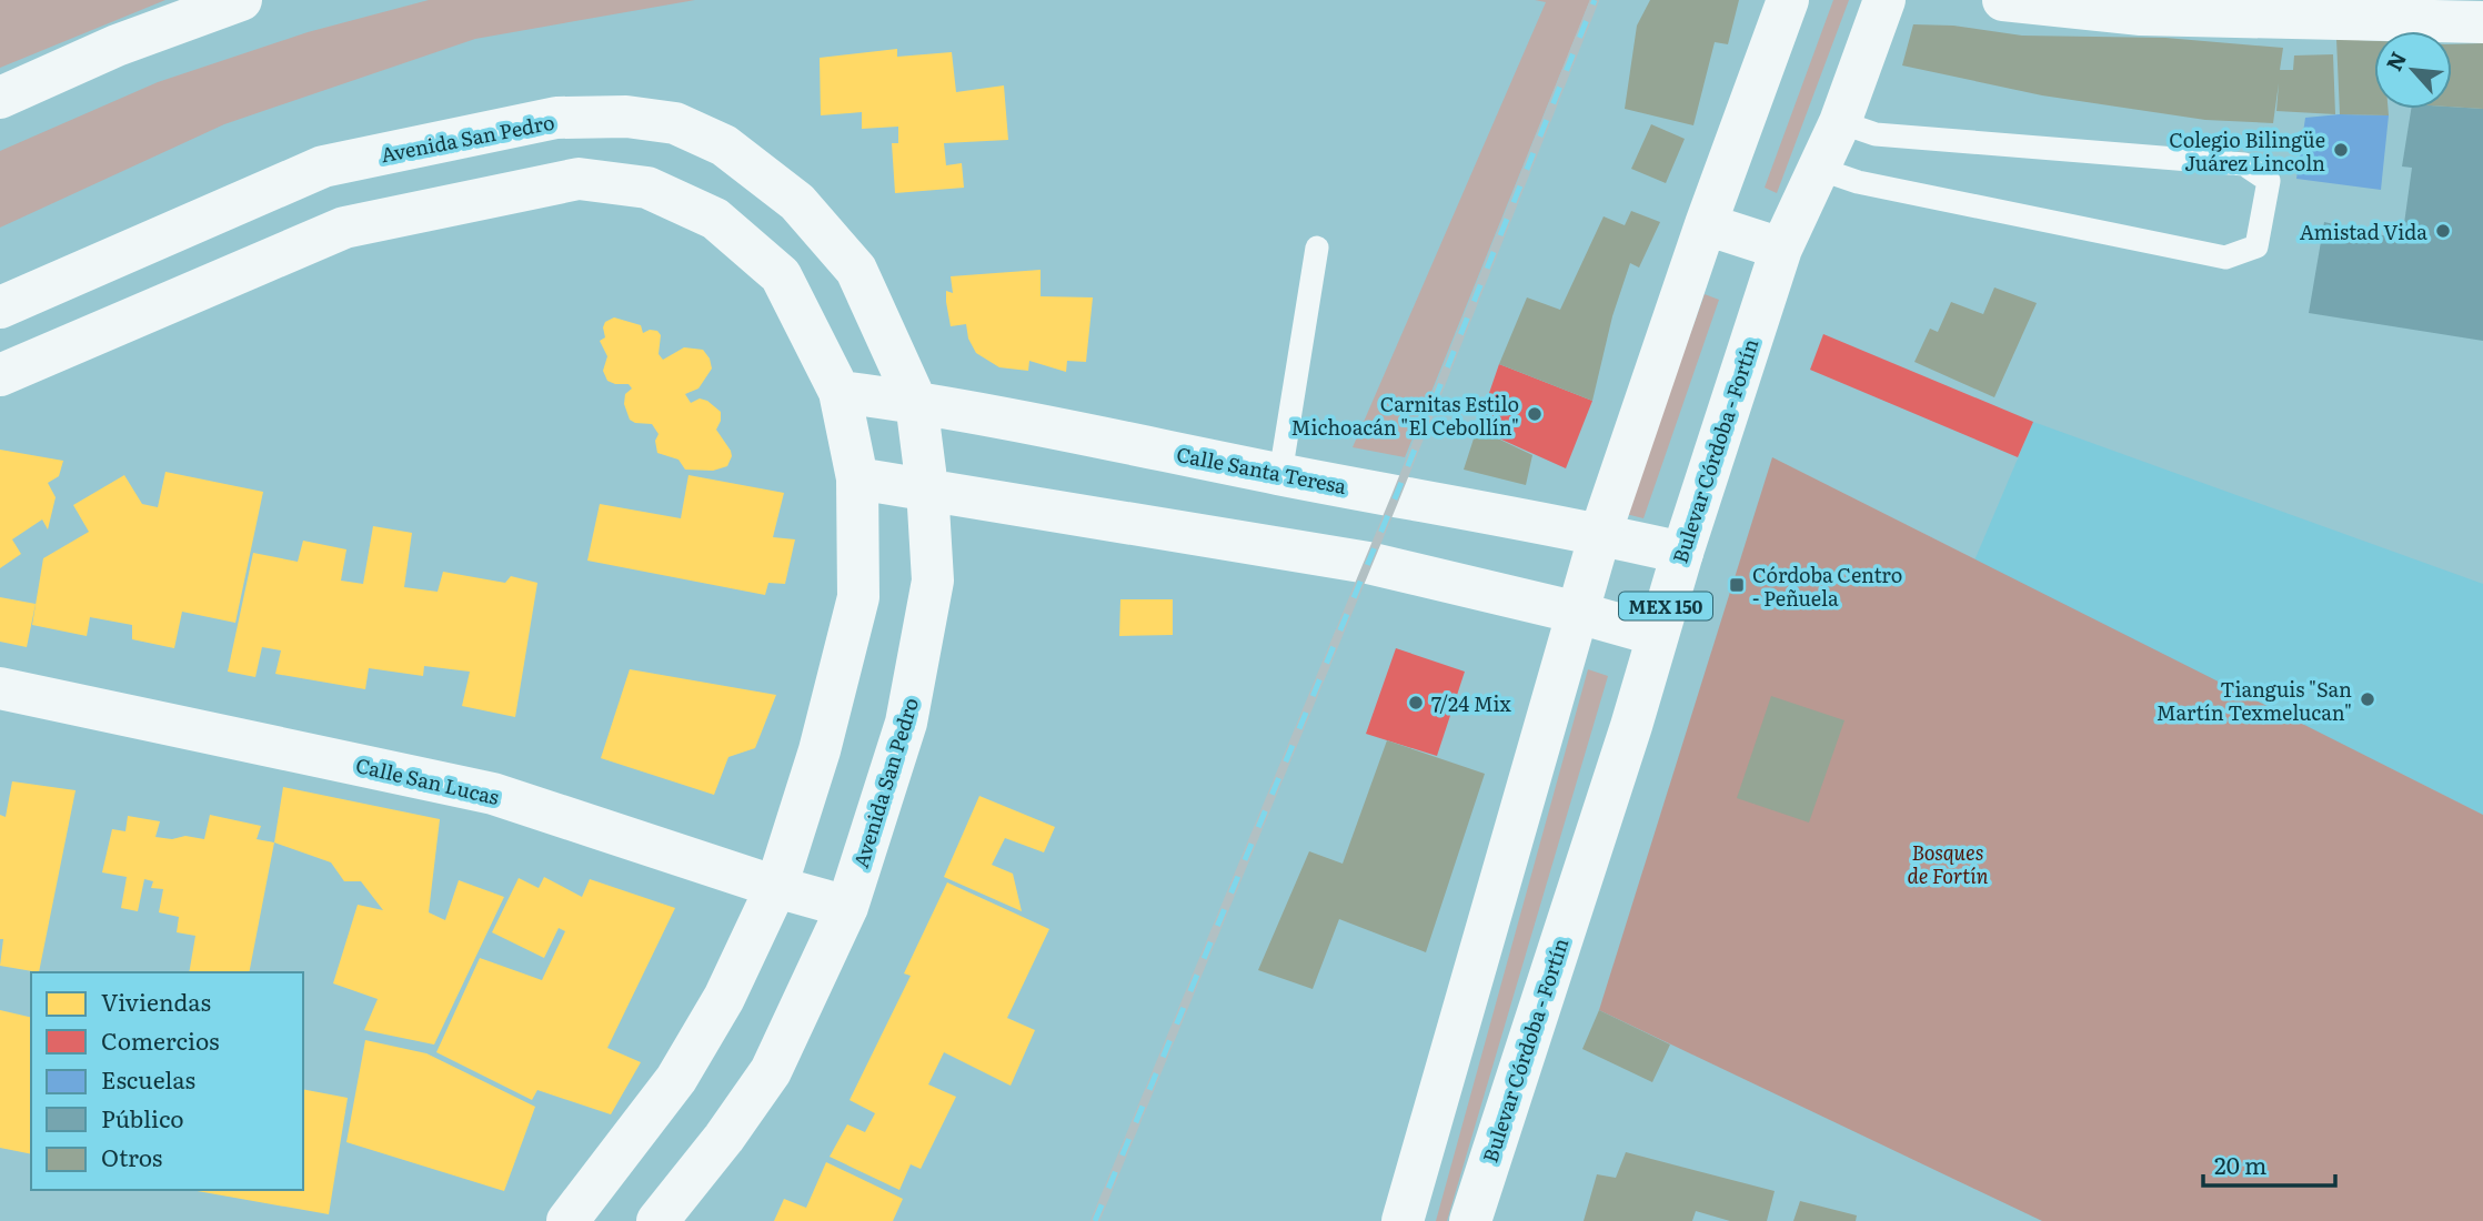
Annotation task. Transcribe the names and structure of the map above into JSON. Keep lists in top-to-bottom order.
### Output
{
  "streets": {
    "main road": [
      "Avenida San Pedro",
      "Bulevar Córdoba - Fortín",
      "Calle Santa Teresa",
      "MEX 150",
      "Calle San Lucas"
    ]
  },
  "crossings": [
    ["Avenida San Pedro", "Calle Santa Teresa"],
    ["Avenida San Pedro", "Calle San Lucas"],
    ["Bulevar Córdoba - Fortín", "Calle Santa Teresa"]
  ],
  "parks": ["Bosques de Fortín"],
  "places": {
    "other": [
      "Colegio Bilingüe Juárez Lincoln",
      "Amistad Vida",
      "Carnitas Estilo Michoacán \"El Cebollín\"",
      "Tianguis \"San Martín Texmelucan\"",
      "7/24 Mix"
    ],
    "transit": ["Córdoba Centro - Peñuela"]
  },
  "legend": [
    "Viviendas",
    "Comercios",
    "Escuelas",
    "Público",
    "Otros"
  ],
  "scale_bar": "20 m",
  "north": "top left"
}
